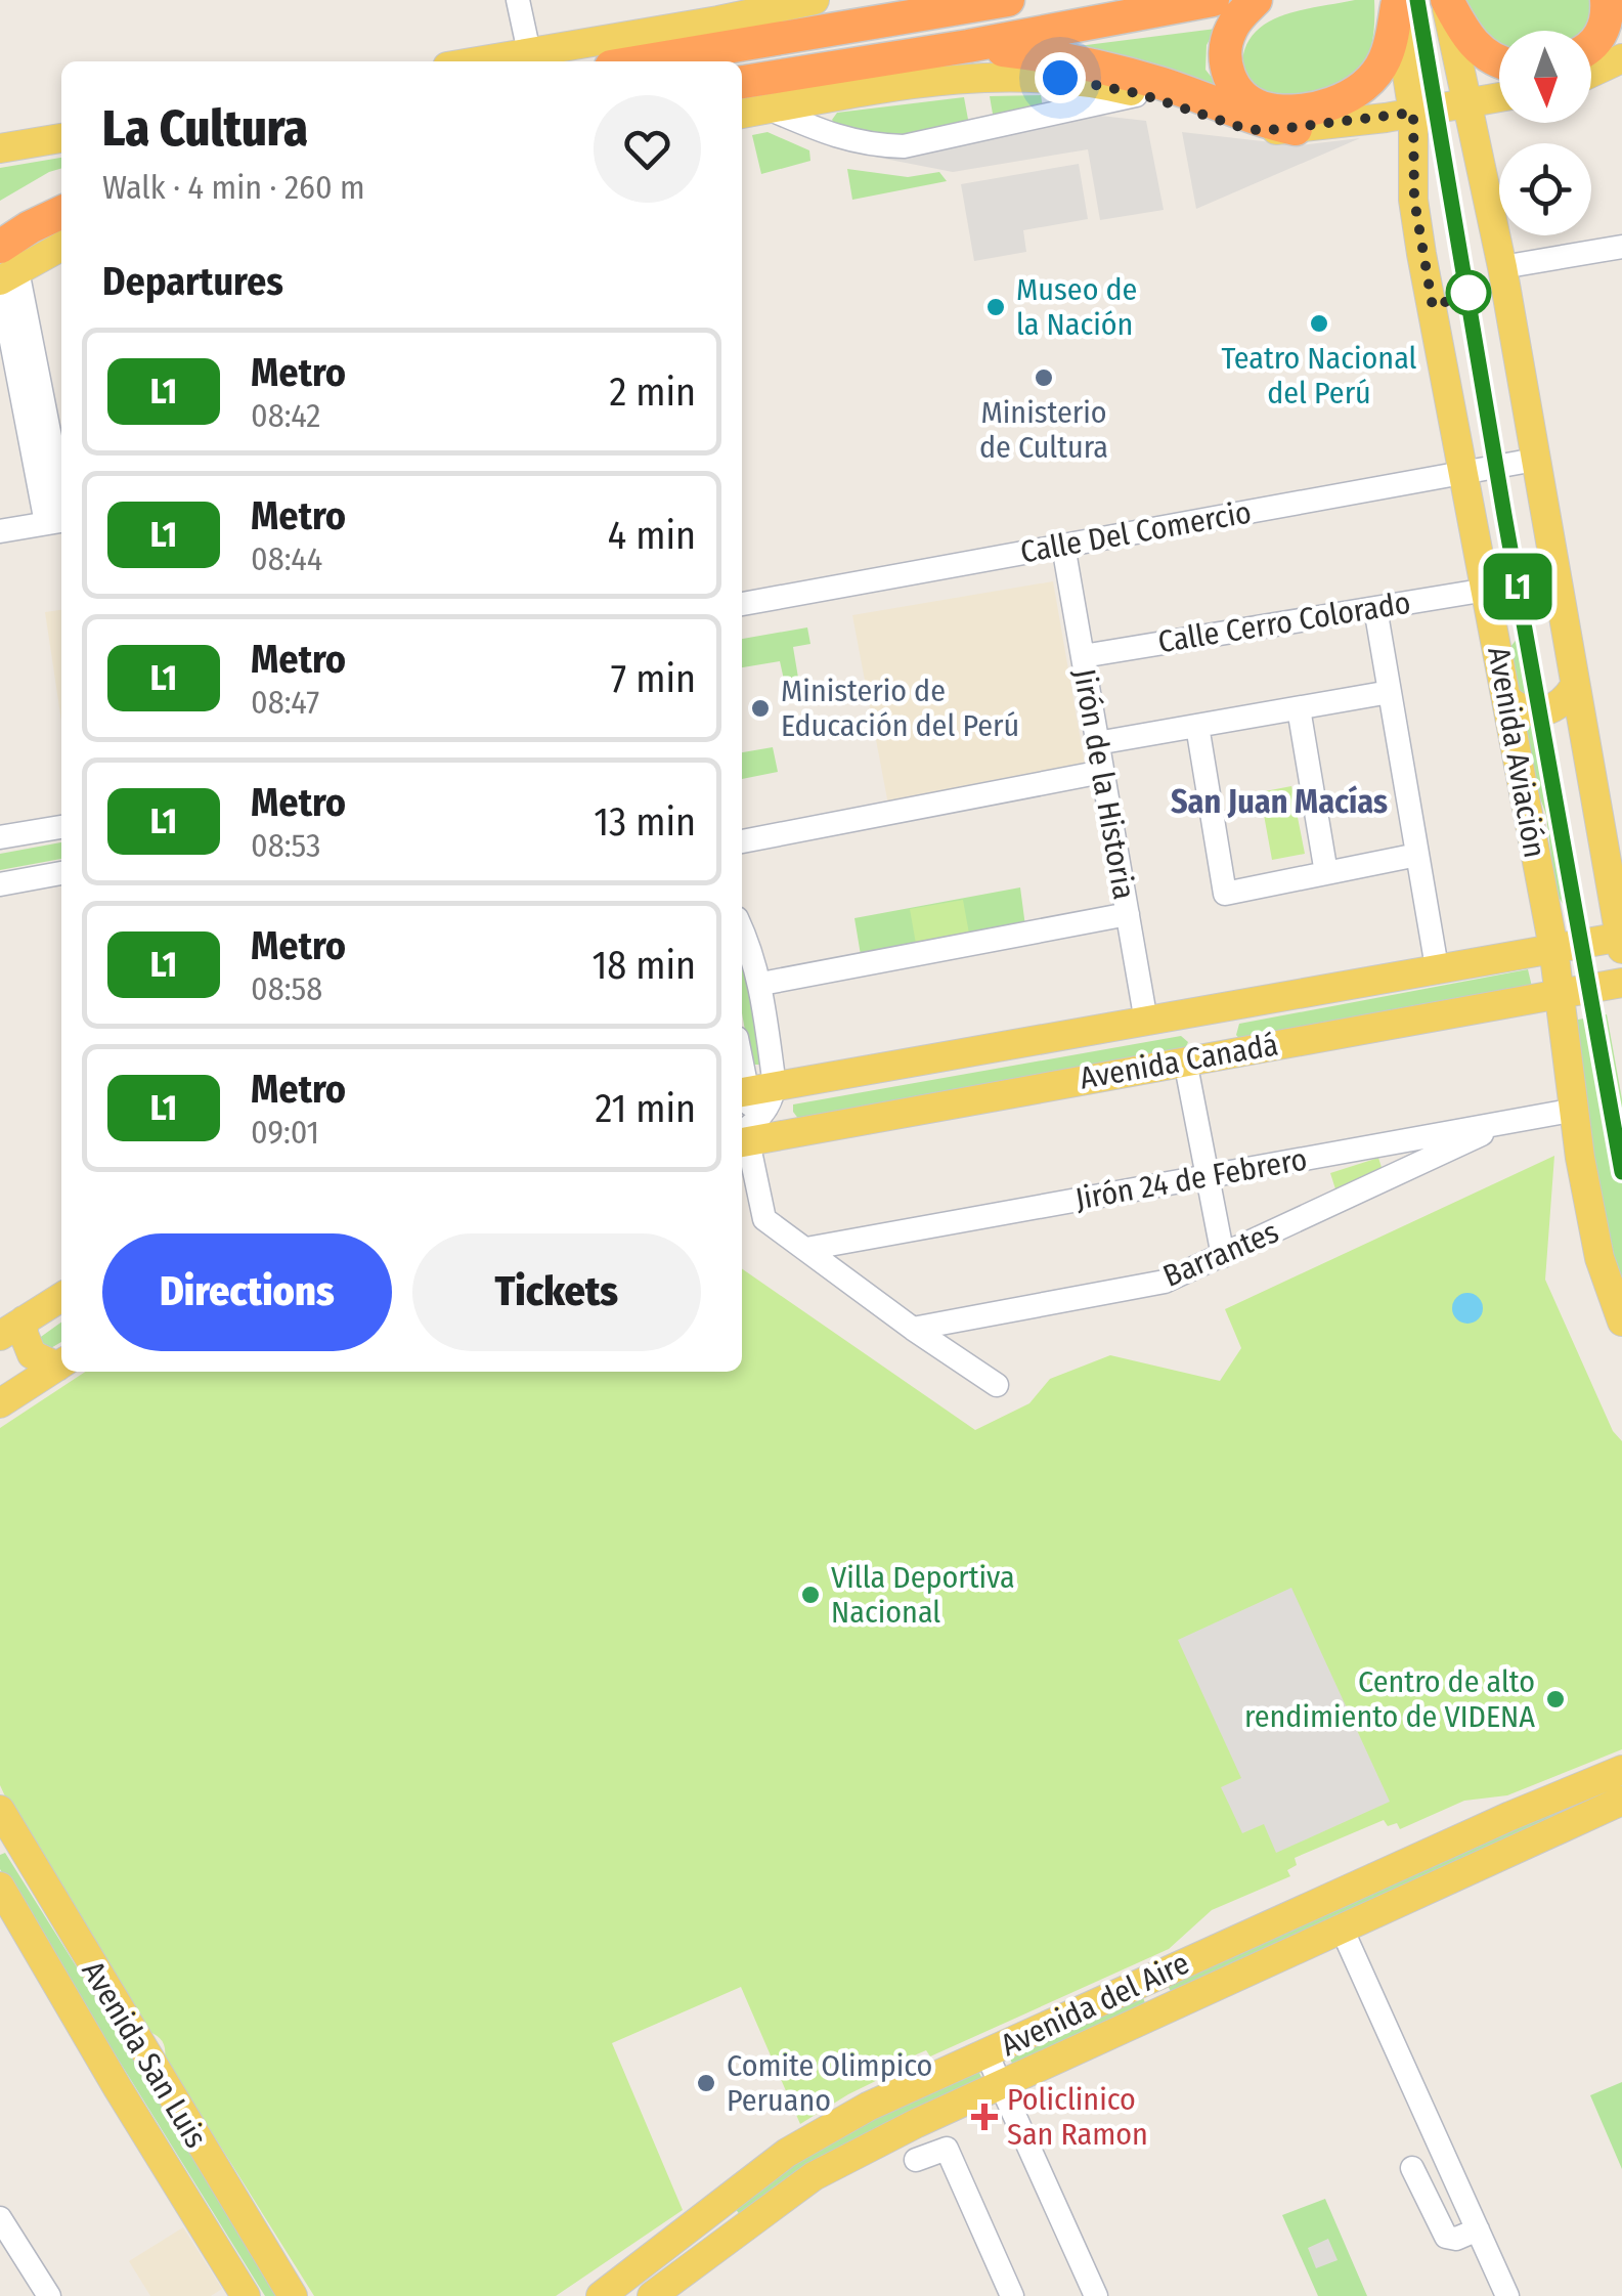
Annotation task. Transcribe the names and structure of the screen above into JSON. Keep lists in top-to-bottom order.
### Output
{
  "streets": {
    "main road": [
      "Avenida Aviación",
      "Avenida Canadá",
      "Avenida del Aire",
      "Avenida San Luis"
    ],
    "street": [
      "Calle Del Comercio",
      "Calle Cerro Colorado",
      "Jirón de la Historia",
      "Jirón 24 de Febrero",
      "Barrantes"
    ]
  },
  "crossings": [
    ["Calle Del Comercio", "Avenida Aviación"],
    ["Calle Del Comercio", "Jirón de la Historia"],
    ["Calle Cerro Colorado", "Avenida Aviación"],
    ["Calle Cerro Colorado", "Jirón de la Historia"],
    ["Avenida Aviación", "Avenida Canadá"],
    ["Avenida Aviación", "Jirón 24 de Febrero"],
    ["Jirón de la Historia", "Avenida Canadá"],
    ["Jirón 24 de Febrero", "Barrantes"]
  ],
  "districts": ["San Juan Macías"],
  "places": {
    "other": [
      "Museo de la Nación",
      "Teatro Nacional del Perú",
      "Ministerio de Cultura",
      "Ministerio de Educación del Perú",
      "Villa Deportiva Nacional",
      "Centro de alto rendimiento de VIDENA",
      "Comite Olimpico Peruano"
    ],
    "health": ["Policlinico San Ramon"]
  },
  "lines": ["metro line L1"],
  "north": "bottom",
  "page": {
    "on_map": "L1",
    "heading": [
      ["La Cultura", "Walk · 4 min · 260 m"],
      "Departures"
    ],
    "list": [
      {
        "mark": "L1",
        "name": "Metro",
        "note": "08:42",
        "value": "2 min"
      },
      {
        "mark": "L1",
        "name": "Metro",
        "note": "08:44",
        "value": "4 min"
      },
      {
        "mark": "L1",
        "name": "Metro",
        "note": "08:47",
        "value": "7 min"
      },
      {
        "mark": "L1",
        "name": "Metro",
        "note": "08:53",
        "value": "13 min"
      },
      {
        "mark": "L1",
        "name": "Metro",
        "note": "08:58",
        "value": "18 min"
      },
      {
        "mark": "L1",
        "name": "Metro",
        "note": "09:01",
        "value": "21 min"
      }
    ],
    "buttons": ["Directions", "Tickets"]
  }
}
